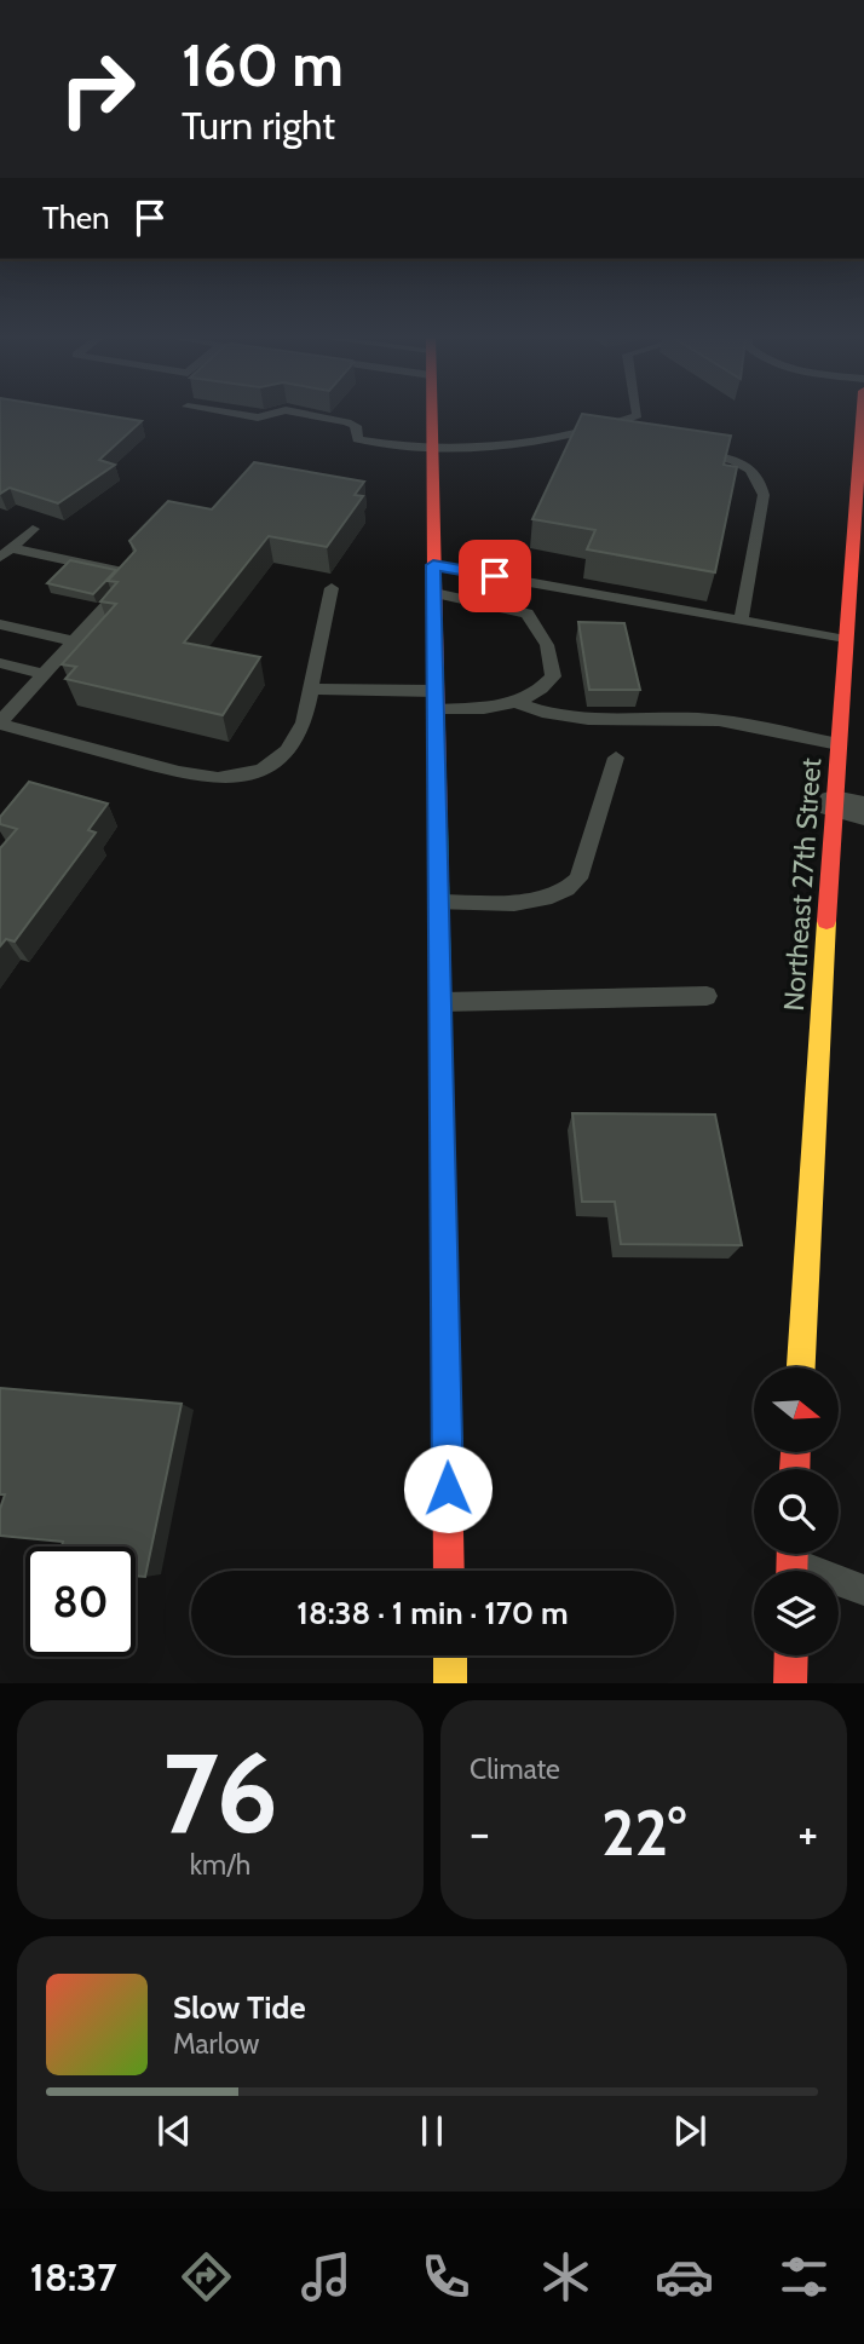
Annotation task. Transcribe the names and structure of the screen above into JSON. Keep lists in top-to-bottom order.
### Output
{
  "streets": {
    "main road": ["Northeast 27th Street"]
  },
  "north": "right",
  "page": {
    "turn": ["160 m", "Turn right"],
    "then": "Then",
    "limit": "80",
    "trip": "18:38 · 1 min · 170 m",
    "tile": [
      ["76", "km/h"],
      "Climate"
    ],
    "heat": ["−", "22°", "+"],
    "song": ["Slow Tide", "Marlow"],
    "tabs": "18:37"
  }
}
